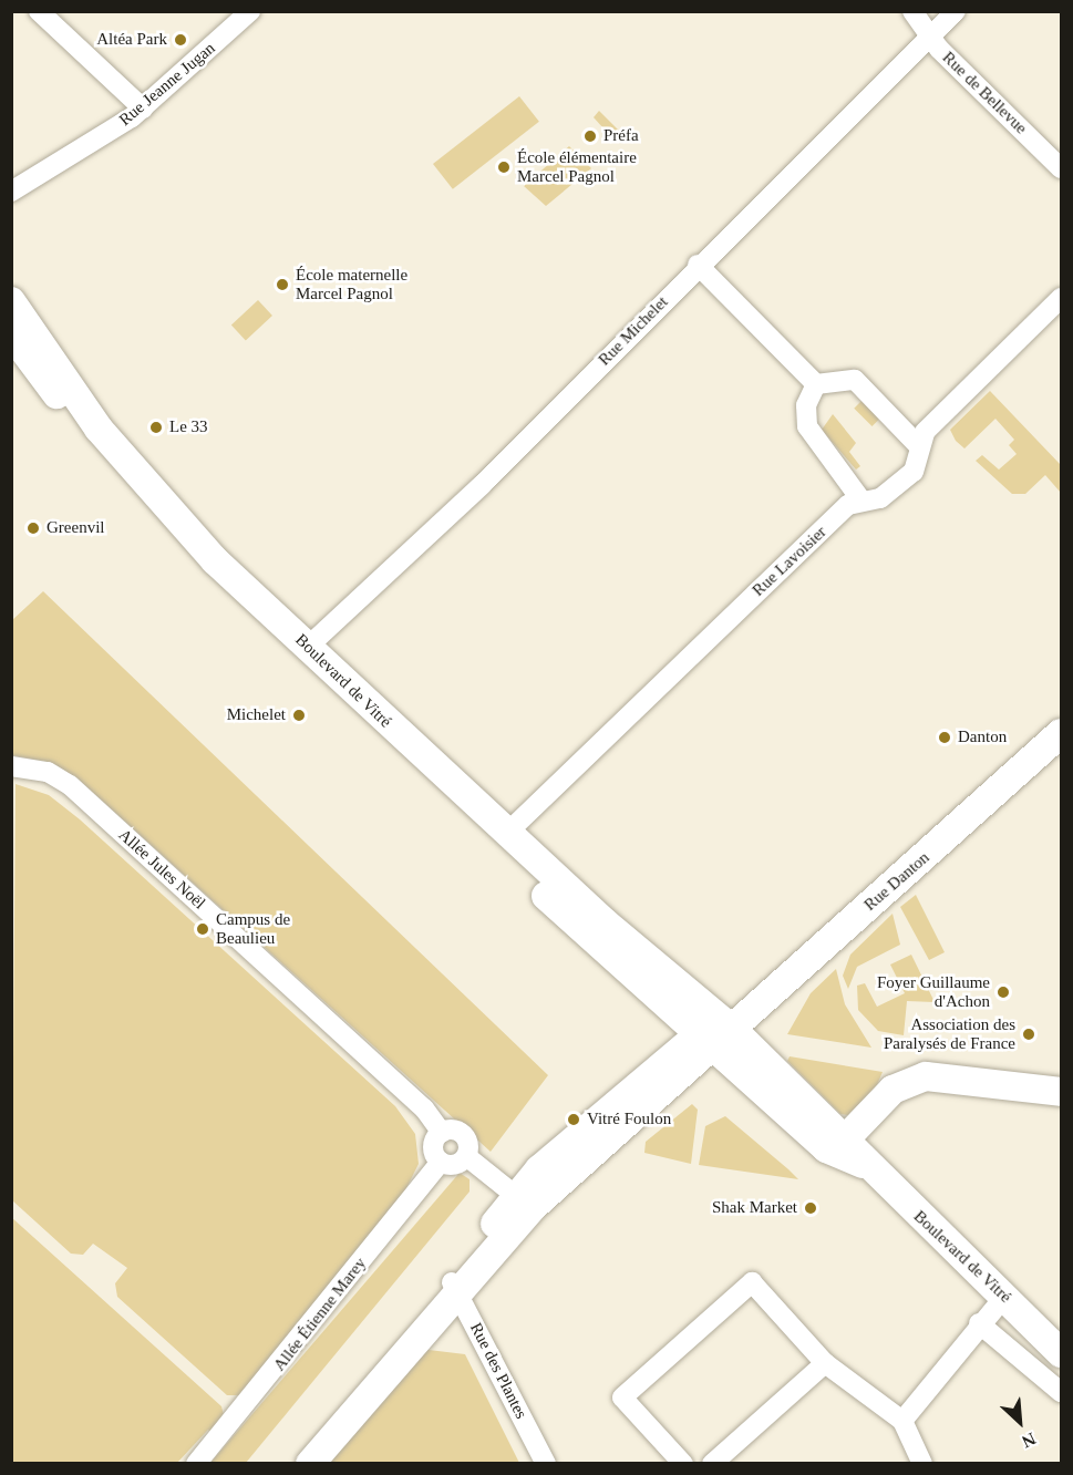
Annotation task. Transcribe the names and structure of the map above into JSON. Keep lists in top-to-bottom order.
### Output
{
  "streets": {
    "main road": ["Boulevard de Vitré", "Rue Danton"],
    "street": [
      "Rue Jeanne Jugan",
      "Rue de Bellevue",
      "Rue Michelet",
      "Rue Lavoisier",
      "Allée Jules Noël",
      "Allée Étienne Marey",
      "Rue des Plantes"
    ]
  },
  "crossings": [
    ["Rue de Bellevue", "Rue Michelet"],
    ["Rue Michelet", "Boulevard de Vitré"],
    ["Rue Lavoisier", "Boulevard de Vitré"],
    ["Boulevard de Vitré", "Rue Danton"],
    ["Allée Jules Noël", "Allée Étienne Marey"]
  ],
  "places": [
    "Altéa Park",
    "Préfa",
    "École élémentaire Marcel Pagnol",
    "École maternelle Marcel Pagnol",
    "Le 33",
    "Greenvil",
    "Michelet",
    "Danton",
    "Campus de Beaulieu",
    "Foyer Guillaume d'Achon",
    "Association des Paralysés de France",
    "Vitré Foulon",
    "Shak Market"
  ],
  "north": "bottom right"
}
